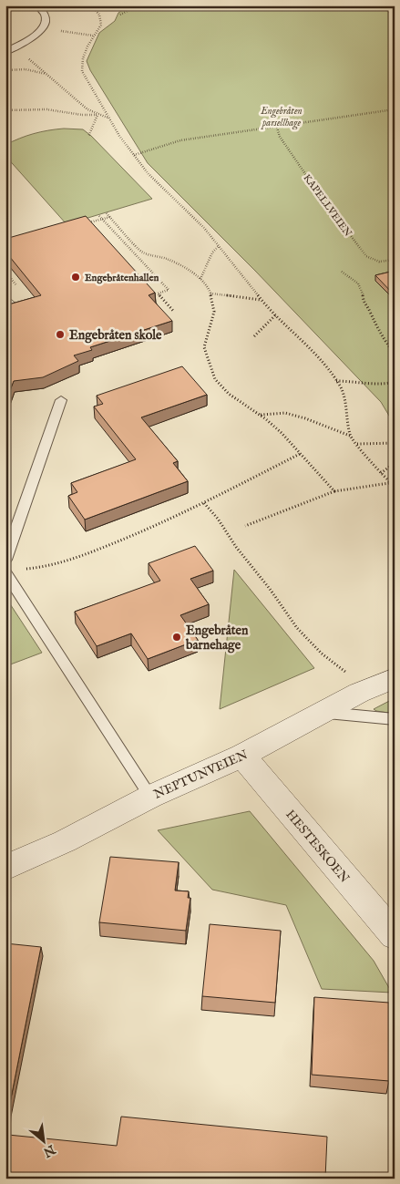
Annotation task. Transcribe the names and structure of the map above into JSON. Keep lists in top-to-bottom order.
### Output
{
  "streets": {
    "street": ["NEPTUNVEIEN", "HESTESKOEN"],
    "path": ["KAPELLVEIEN"]
  },
  "crossings": [
    ["NEPTUNVEIEN", "HESTESKOEN"]
  ],
  "parks": ["Engebråten parsellhage"],
  "places": ["Engebråtenhallen", "Engebråten skole", "Engebråten barnehage"],
  "north": "bottom right"
}
